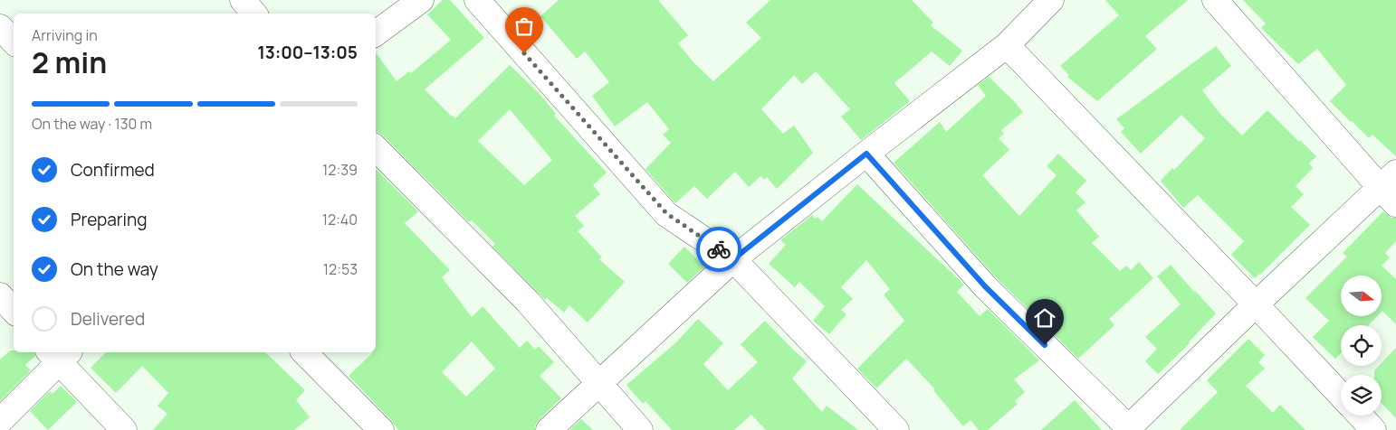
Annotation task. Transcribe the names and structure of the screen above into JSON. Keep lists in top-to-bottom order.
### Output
{
  "north": "right",
  "page": {
    "heading": ["2 min", "Arriving in", "13:00–13:05"],
    "bar": "On the way · 130 m",
    "list": [
      ["Confirmed", "12:39"],
      ["Preparing", "12:40"],
      ["On the way", "12:53"],
      "Delivered"
    ]
  }
}
